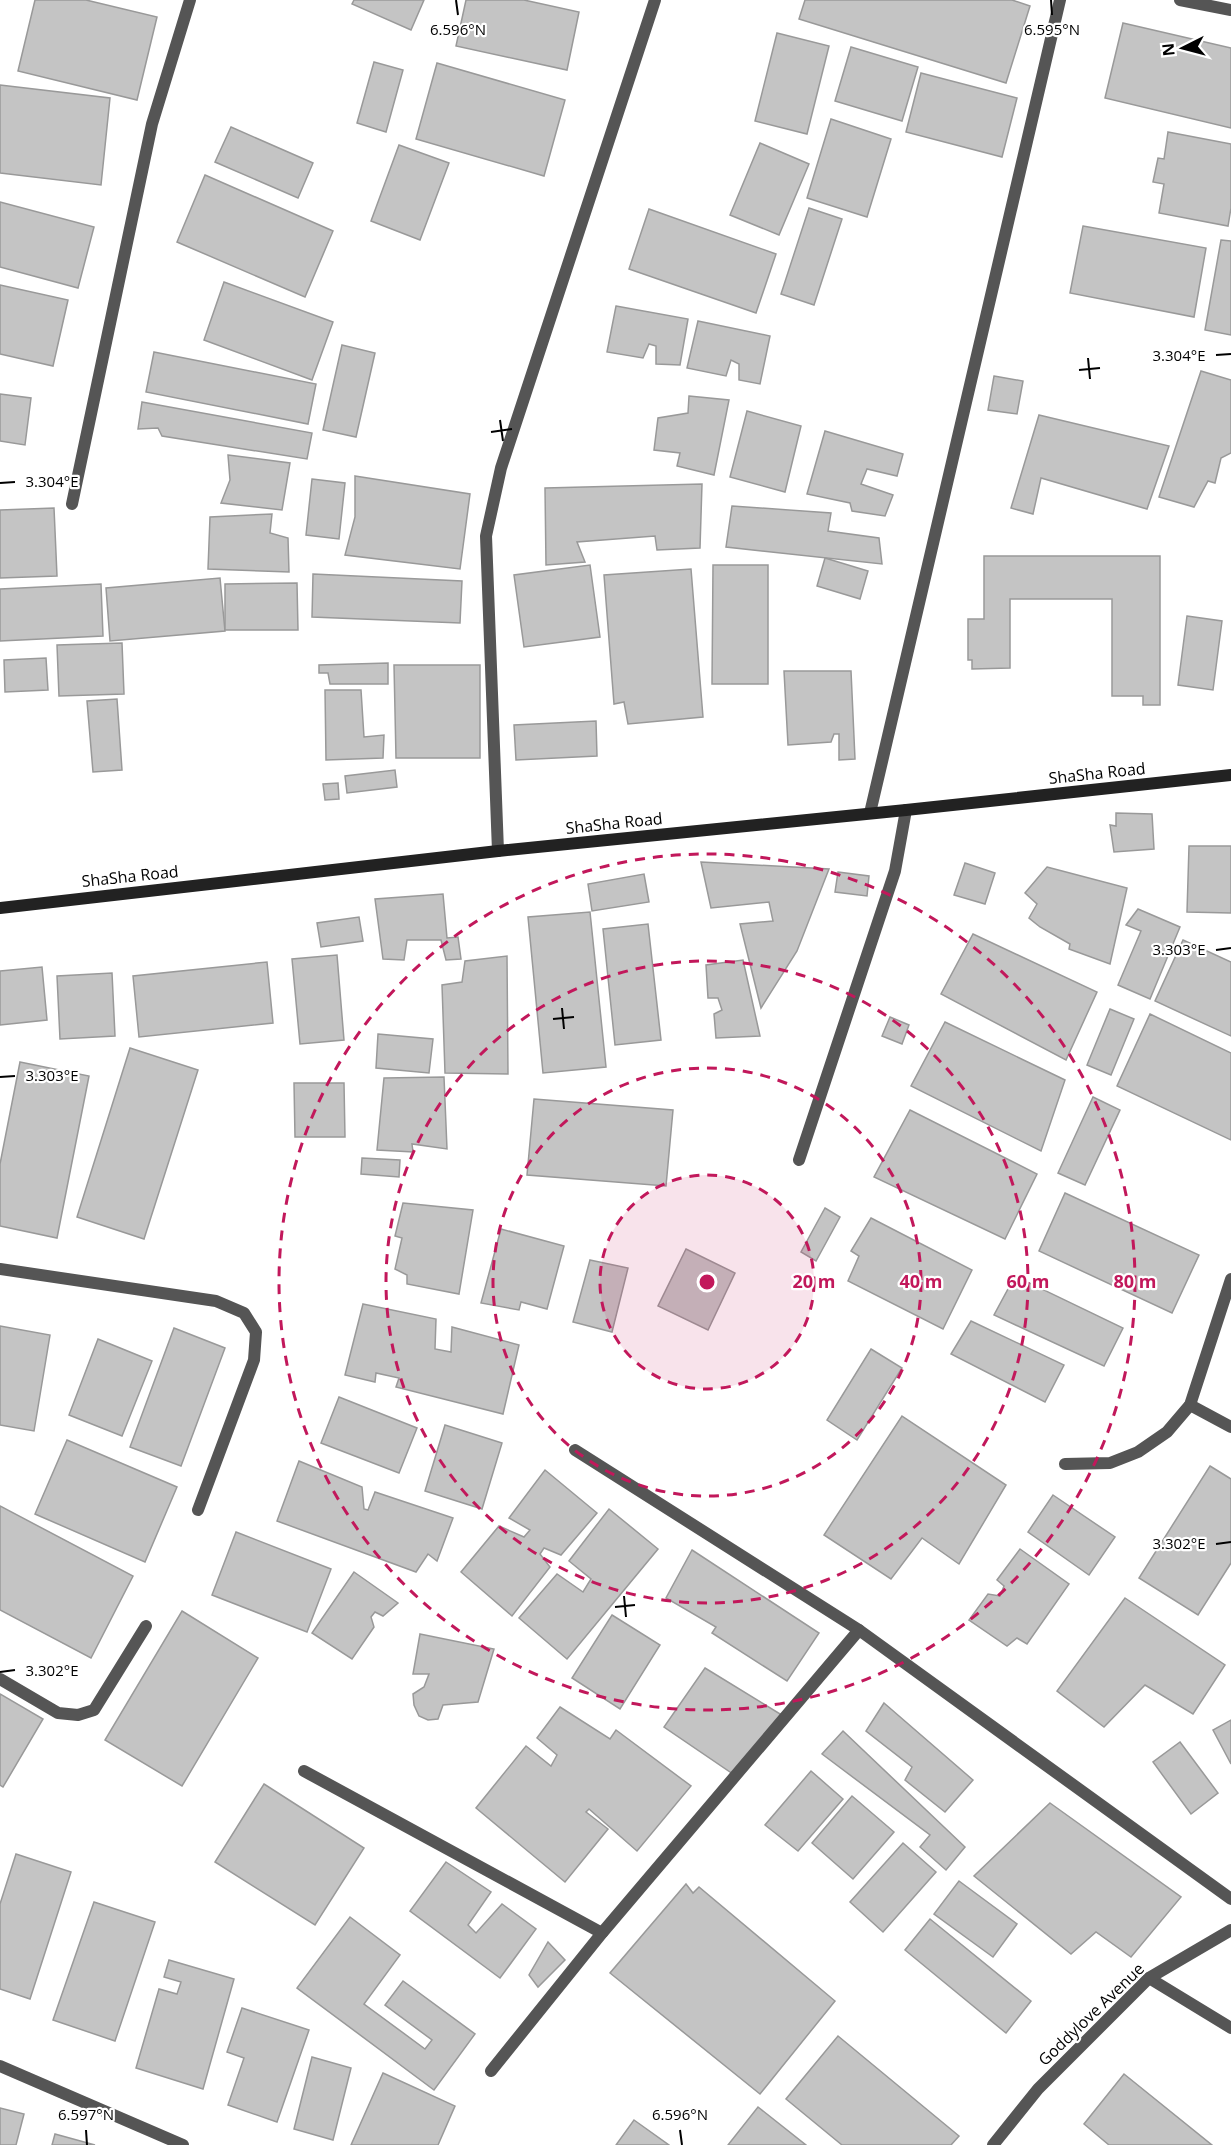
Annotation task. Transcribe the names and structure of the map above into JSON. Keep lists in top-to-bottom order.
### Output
{
  "streets": {
    "street": ["ShaSha Road", "Goddylove Avenue"]
  },
  "north": "left",
  "coordinates": [
    "6.596°N",
    "6.595°N",
    "3.304°E",
    "3.303°E",
    "3.302°E",
    "6.597°N"
  ],
  "rings": [
    "20 m",
    "40 m",
    "60 m",
    "80 m"
  ]
}
